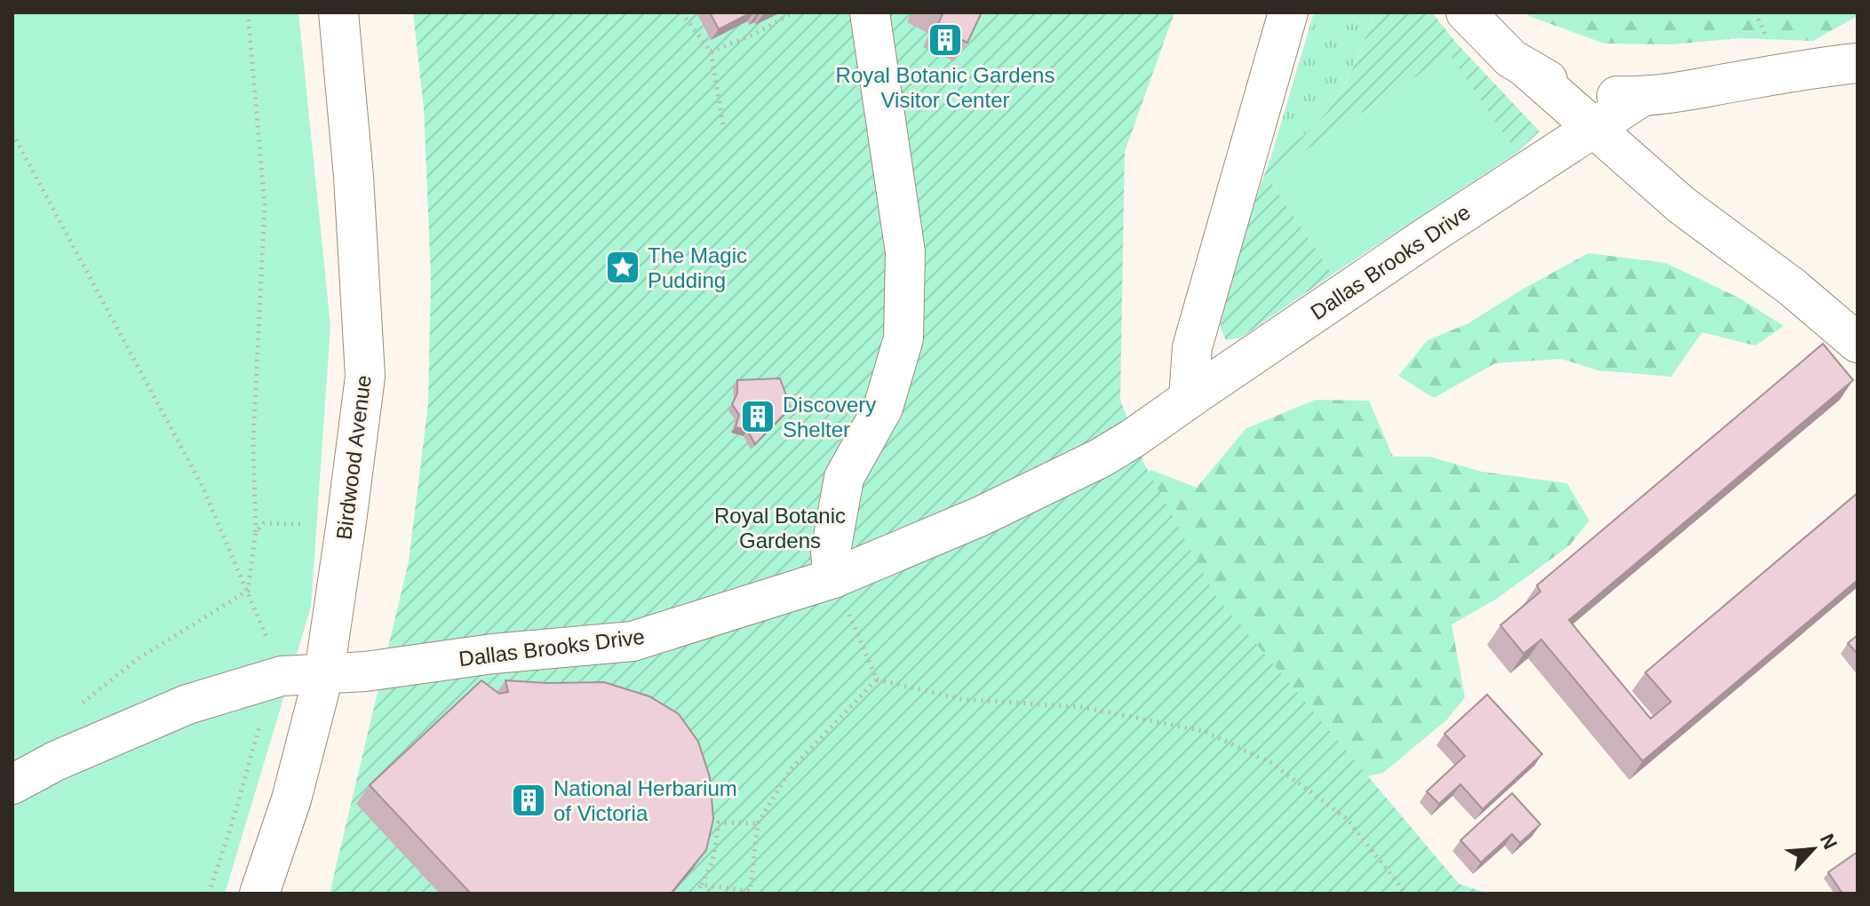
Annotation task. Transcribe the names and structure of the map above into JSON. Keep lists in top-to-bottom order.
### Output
{
  "streets": {
    "street": ["Dallas Brooks Drive", "Birdwood Avenue"]
  },
  "crossings": [
    ["Dallas Brooks Drive", "Birdwood Avenue"]
  ],
  "parks": ["Royal Botanic Gardens"],
  "places": {
    "building": ["Royal Botanic Gardens Visitor Center", "Discovery Shelter", "National Herbarium of Victoria"],
    "place": ["The Magic Pudding"]
  },
  "north": "top right"
}
